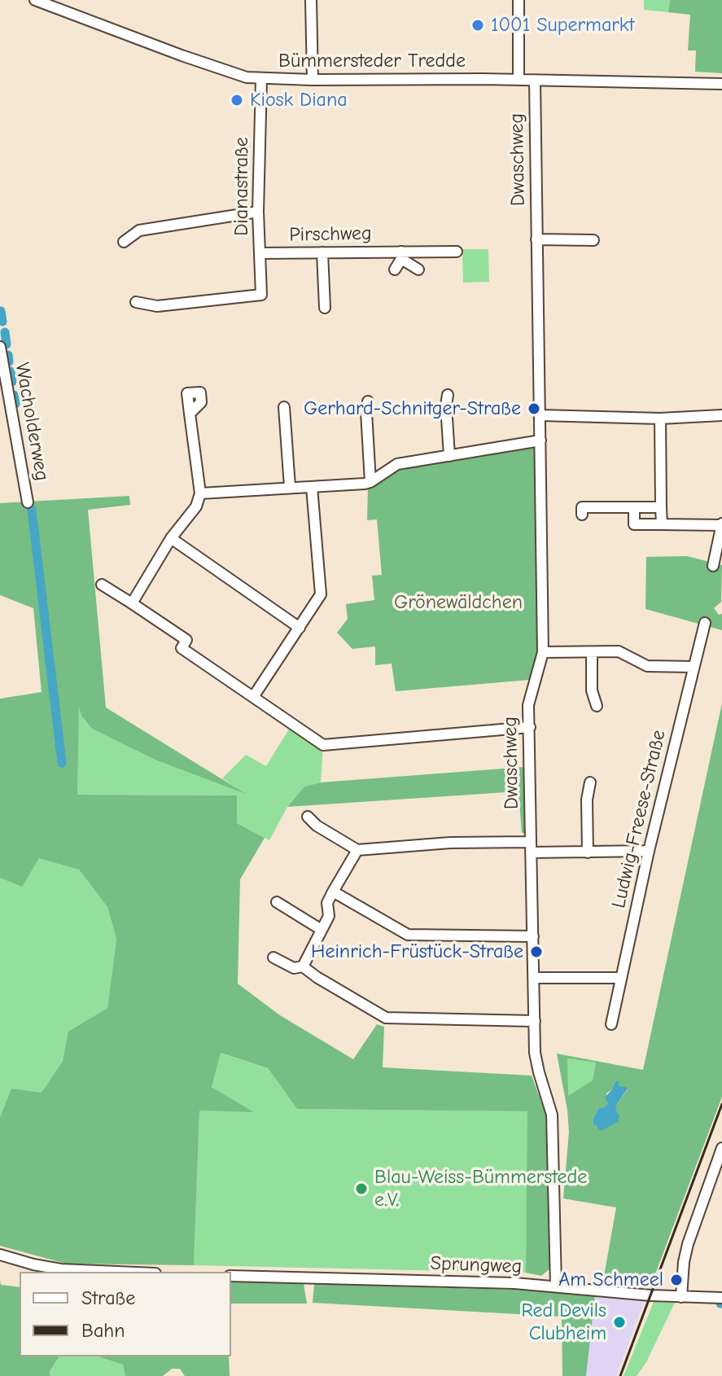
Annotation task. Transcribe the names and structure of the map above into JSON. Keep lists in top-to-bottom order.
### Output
{
  "streets": {
    "street": [
      "Bümmersteder Tredde",
      "Dwaschweg",
      "Dianastraße",
      "Pirschweg",
      "Wacholderweg",
      "Ludwig-Freese-Straße",
      "Sprungweg"
    ]
  },
  "crossings": [
    ["Bümmersteder Tredde", "Dwaschweg"],
    ["Bümmersteder Tredde", "Dianastraße"],
    ["Dwaschweg", "Sprungweg"],
    ["Dianastraße", "Pirschweg"]
  ],
  "parks": ["Grönewäldchen"],
  "places": [
    "1001 Supermarkt",
    "Kiosk Diana",
    "Gerhard-Schnitger-Straße",
    "Heinrich-Früstück-Straße",
    "Blau-Weiss-Bümmerstede e.V.",
    "Am Schmeel",
    "Red Devils Clubheim"
  ],
  "legend": ["Straße", "Bahn"]
}
